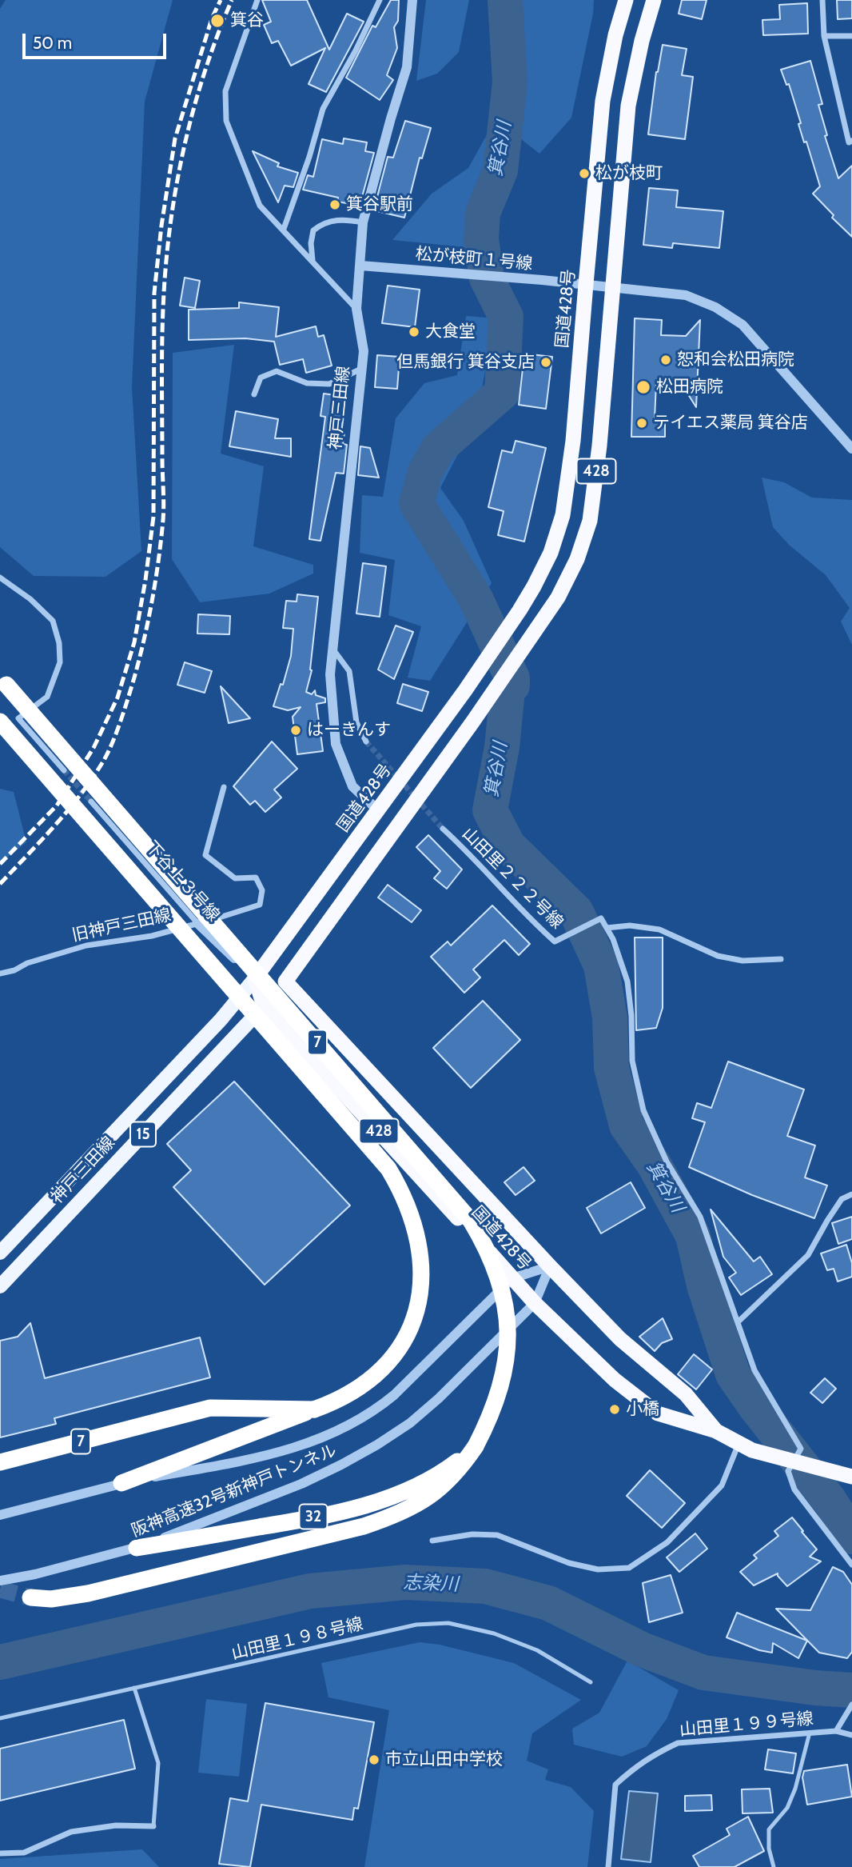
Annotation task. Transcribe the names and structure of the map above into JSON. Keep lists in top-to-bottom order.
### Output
{
  "streets": {
    "highway": [
      "国道428号",
      "428",
      "7",
      "32"
    ],
    "main road": ["神戸三田線", "15"],
    "street": [
      "松が枝町１号線",
      "山田里２２２号線",
      "下谷上３号線",
      "旧神戸三田線",
      "阪神高速32号新神戸トンネル",
      "山田里１９９号線"
    ],
    "lane": ["山田里１９８号線"]
  },
  "crossings": [
    ["松が枝町１号線", "国道428号"],
    ["松が枝町１号線", "神戸三田線"],
    ["松が枝町１号線", "428"],
    ["国道428号", "神戸三田線"],
    ["国道428号", "428"],
    ["国道428号", "下谷上３号線"],
    ["国道428号", "阪神高速32号新神戸トンネル"],
    ["神戸三田線", "428"],
    ["神戸三田線", "下谷上３号線"],
    ["下谷上３号線", "旧神戸三田線"],
    ["7", "阪神高速32号新神戸トンネル"],
    ["7", "32"],
    ["阪神高速32号新神戸トンネル", "32"]
  ],
  "water": ["箕谷川", "志染川"],
  "places": [
    "箕谷",
    "松が枝町",
    "箕谷駅前",
    "大食堂",
    "恕和会松田病院",
    "但馬銀行 箕谷支店",
    "松田病院",
    "テイエス薬局 箕谷店",
    "はーきんす",
    "小橋",
    "市立山田中学校"
  ],
  "scale_bar": "50 m"
}
